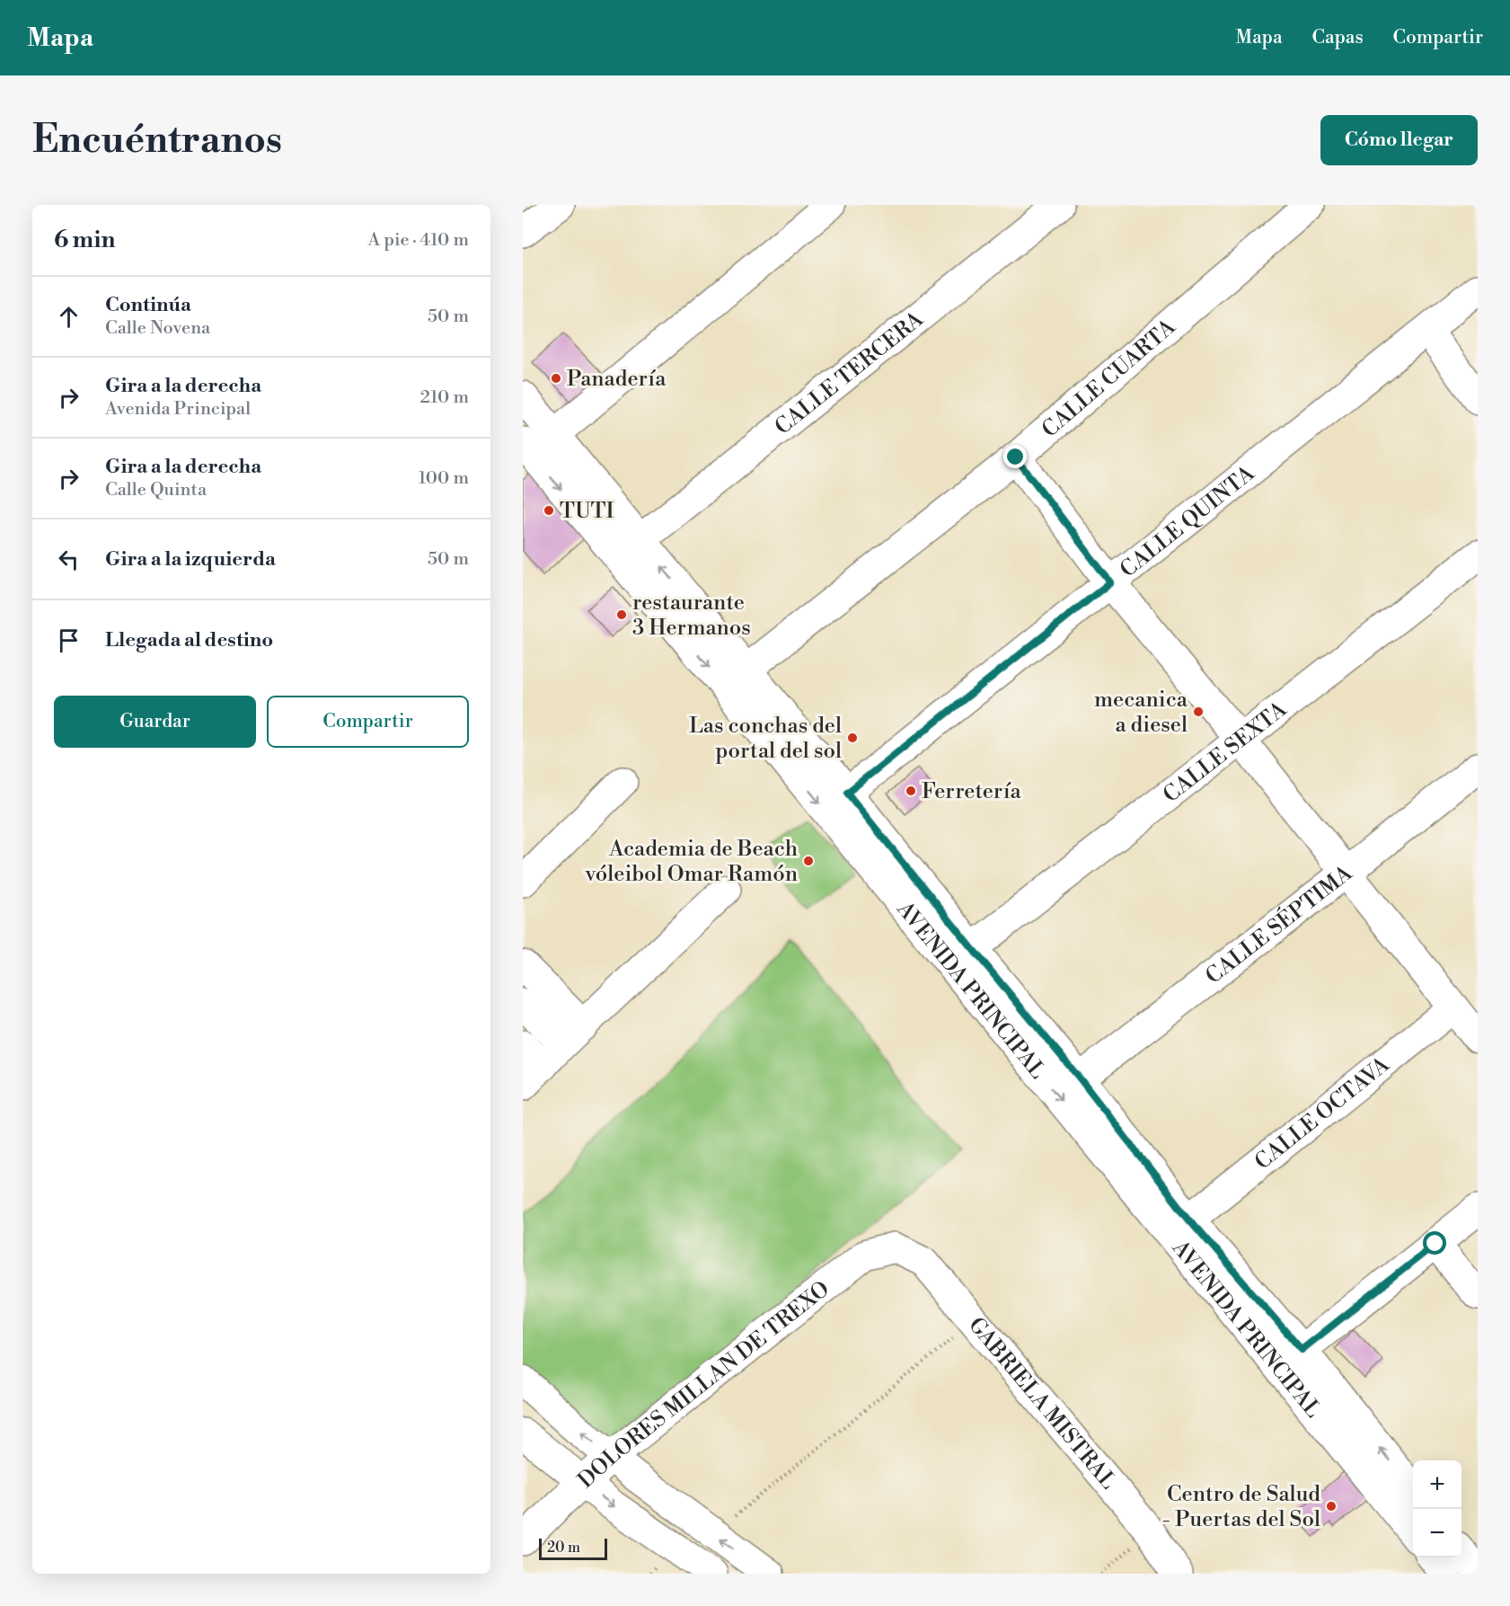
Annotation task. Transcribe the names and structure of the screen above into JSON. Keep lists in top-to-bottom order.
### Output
{
  "streets": {
    "street": [
      "CALLE TERCERA",
      "CALLE CUARTA",
      "CALLE QUINTA",
      "CALLE SEXTA",
      "CALLE SÉPTIMA",
      "AVENIDA PRINCIPAL",
      "CALLE OCTAVA",
      "DOLORES MILLAN DE TREXO",
      "GABRIELA MISTRAL"
    ]
  },
  "crossings": [
    ["CALLE TERCERA", "AVENIDA PRINCIPAL"],
    ["CALLE CUARTA", "AVENIDA PRINCIPAL"],
    ["CALLE QUINTA", "AVENIDA PRINCIPAL"],
    ["CALLE SEXTA", "AVENIDA PRINCIPAL"],
    ["CALLE SÉPTIMA", "AVENIDA PRINCIPAL"],
    ["AVENIDA PRINCIPAL", "CALLE OCTAVA"],
    ["DOLORES MILLAN DE TREXO", "GABRIELA MISTRAL"]
  ],
  "places": [
    "Panadería",
    "TUTI",
    "restaurante 3 Hermanos",
    "mecanica a diesel",
    "Las conchas del portal del sol",
    "Ferretería",
    "Academia de Beach vóleibol Omar Ramón",
    "Centro de Salud - Puertas del Sol"
  ],
  "scale_bar": "20 m",
  "page": {
    "header": "Mapa",
    "nav": ["Mapa", "Capas", "Compartir"],
    "buttons": [
      "Cómo llegar",
      ["Guardar", "Compartir"]
    ],
    "title": "Encuéntranos",
    "heading": ["6 min", "A pie · 410 m"],
    "list": [
      ["Continúa", "Calle Novena", "50 m"],
      ["Gira a la derecha", "Avenida Principal", "210 m"],
      ["Gira a la derecha", "Calle Quinta", "100 m"],
      ["Gira a la izquierda", "50 m"],
      "Llegada al destino"
    ],
    "map_buttons": ["+", "−"],
    "scale": "20 m"
  }
}
